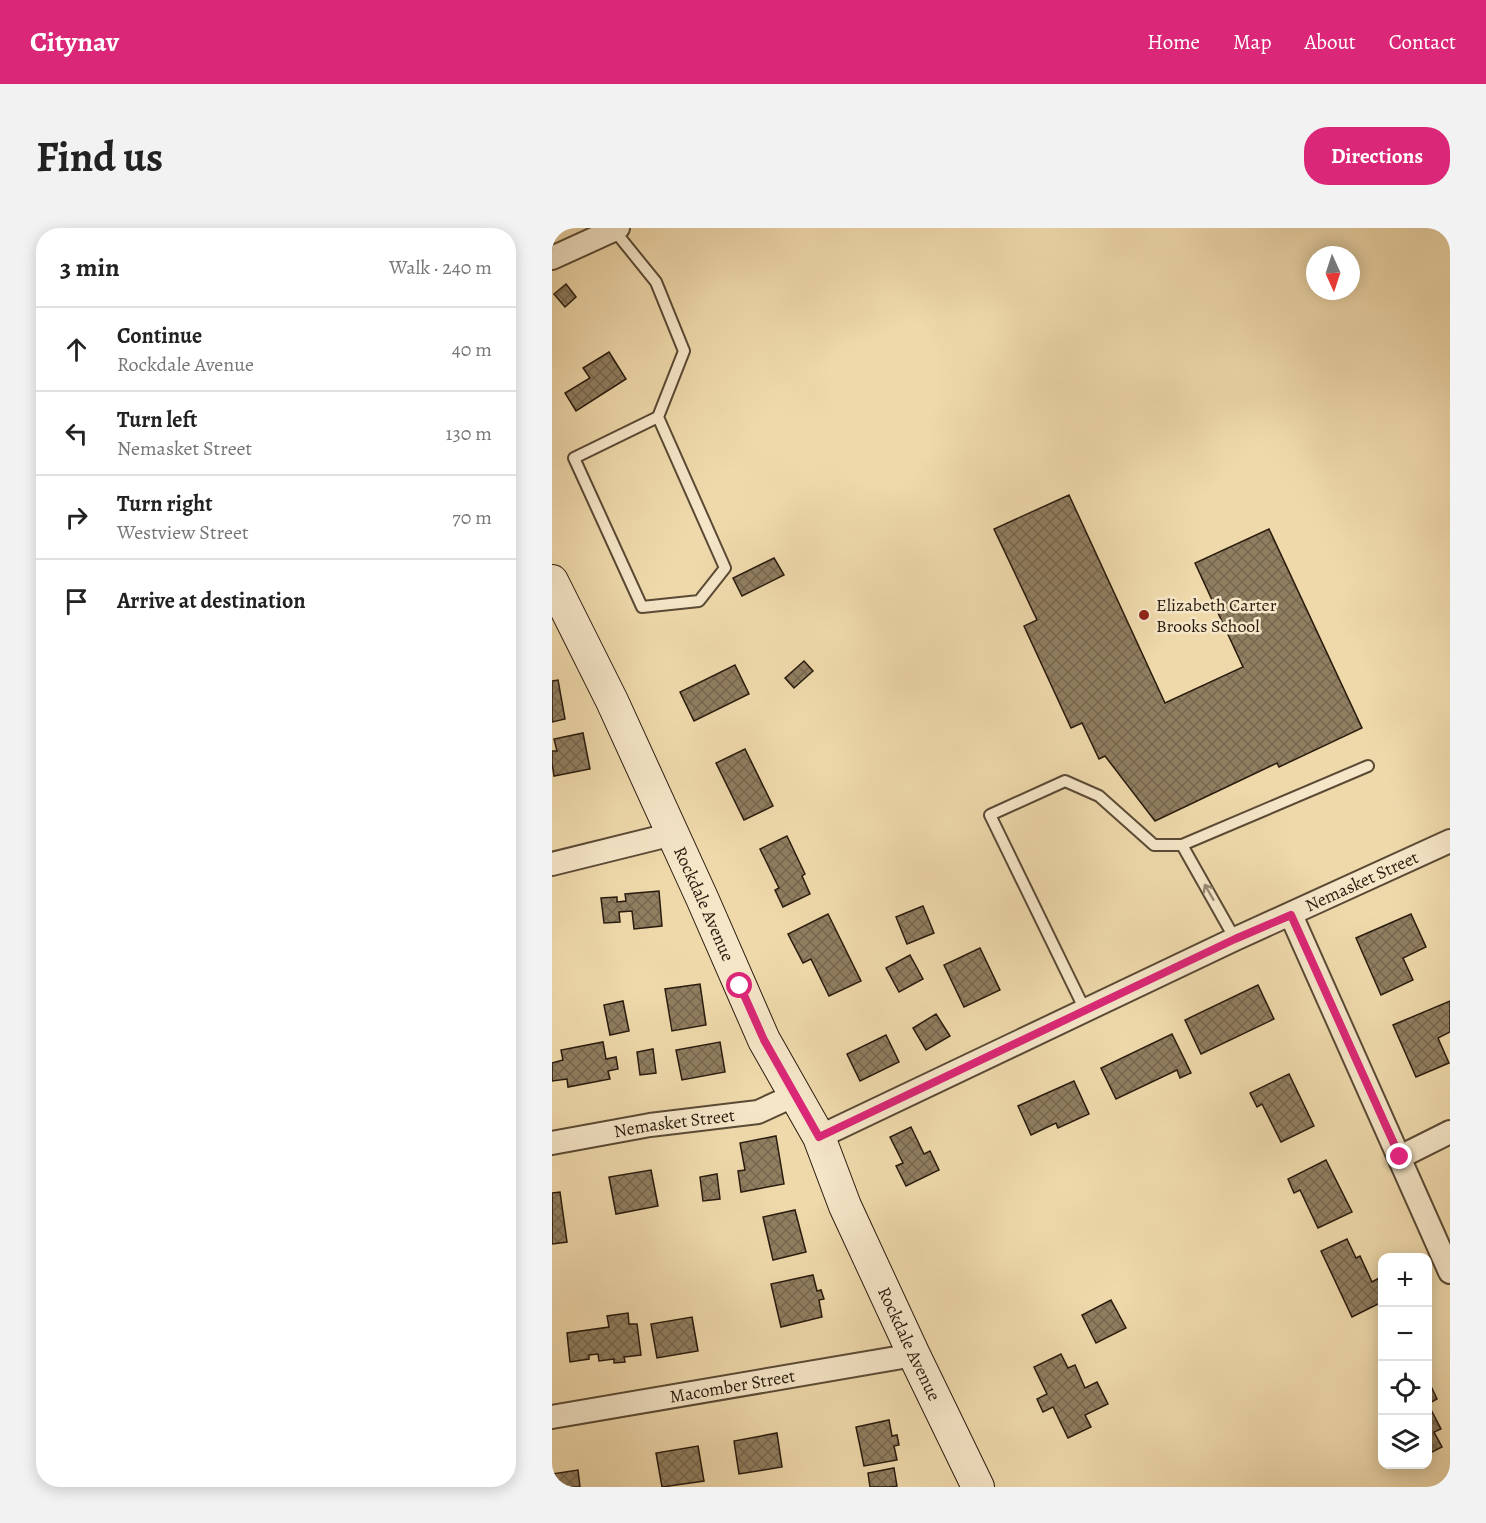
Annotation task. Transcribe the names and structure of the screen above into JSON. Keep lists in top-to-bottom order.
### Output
{
  "streets": {
    "main road": ["Rockdale Avenue"],
    "street": ["Nemasket Street", "Macomber Street"]
  },
  "crossings": [
    ["Nemasket Street", "Rockdale Avenue"],
    ["Rockdale Avenue", "Macomber Street"]
  ],
  "places": ["Elizabeth Carter Brooks School"],
  "north": "bottom",
  "page": {
    "header": "Citynav",
    "nav": [
      "Home",
      "Map",
      "About",
      "Contact"
    ],
    "buttons": "Directions",
    "title": "Find us",
    "heading": ["3 min", "Walk · 240 m"],
    "list": [
      ["Continue", "Rockdale Avenue", "40 m"],
      ["Turn left", "Nemasket Street", "130 m"],
      ["Turn right", "Westview Street", "70 m"],
      "Arrive at destination"
    ],
    "map_buttons": ["+", "−"]
  }
}
